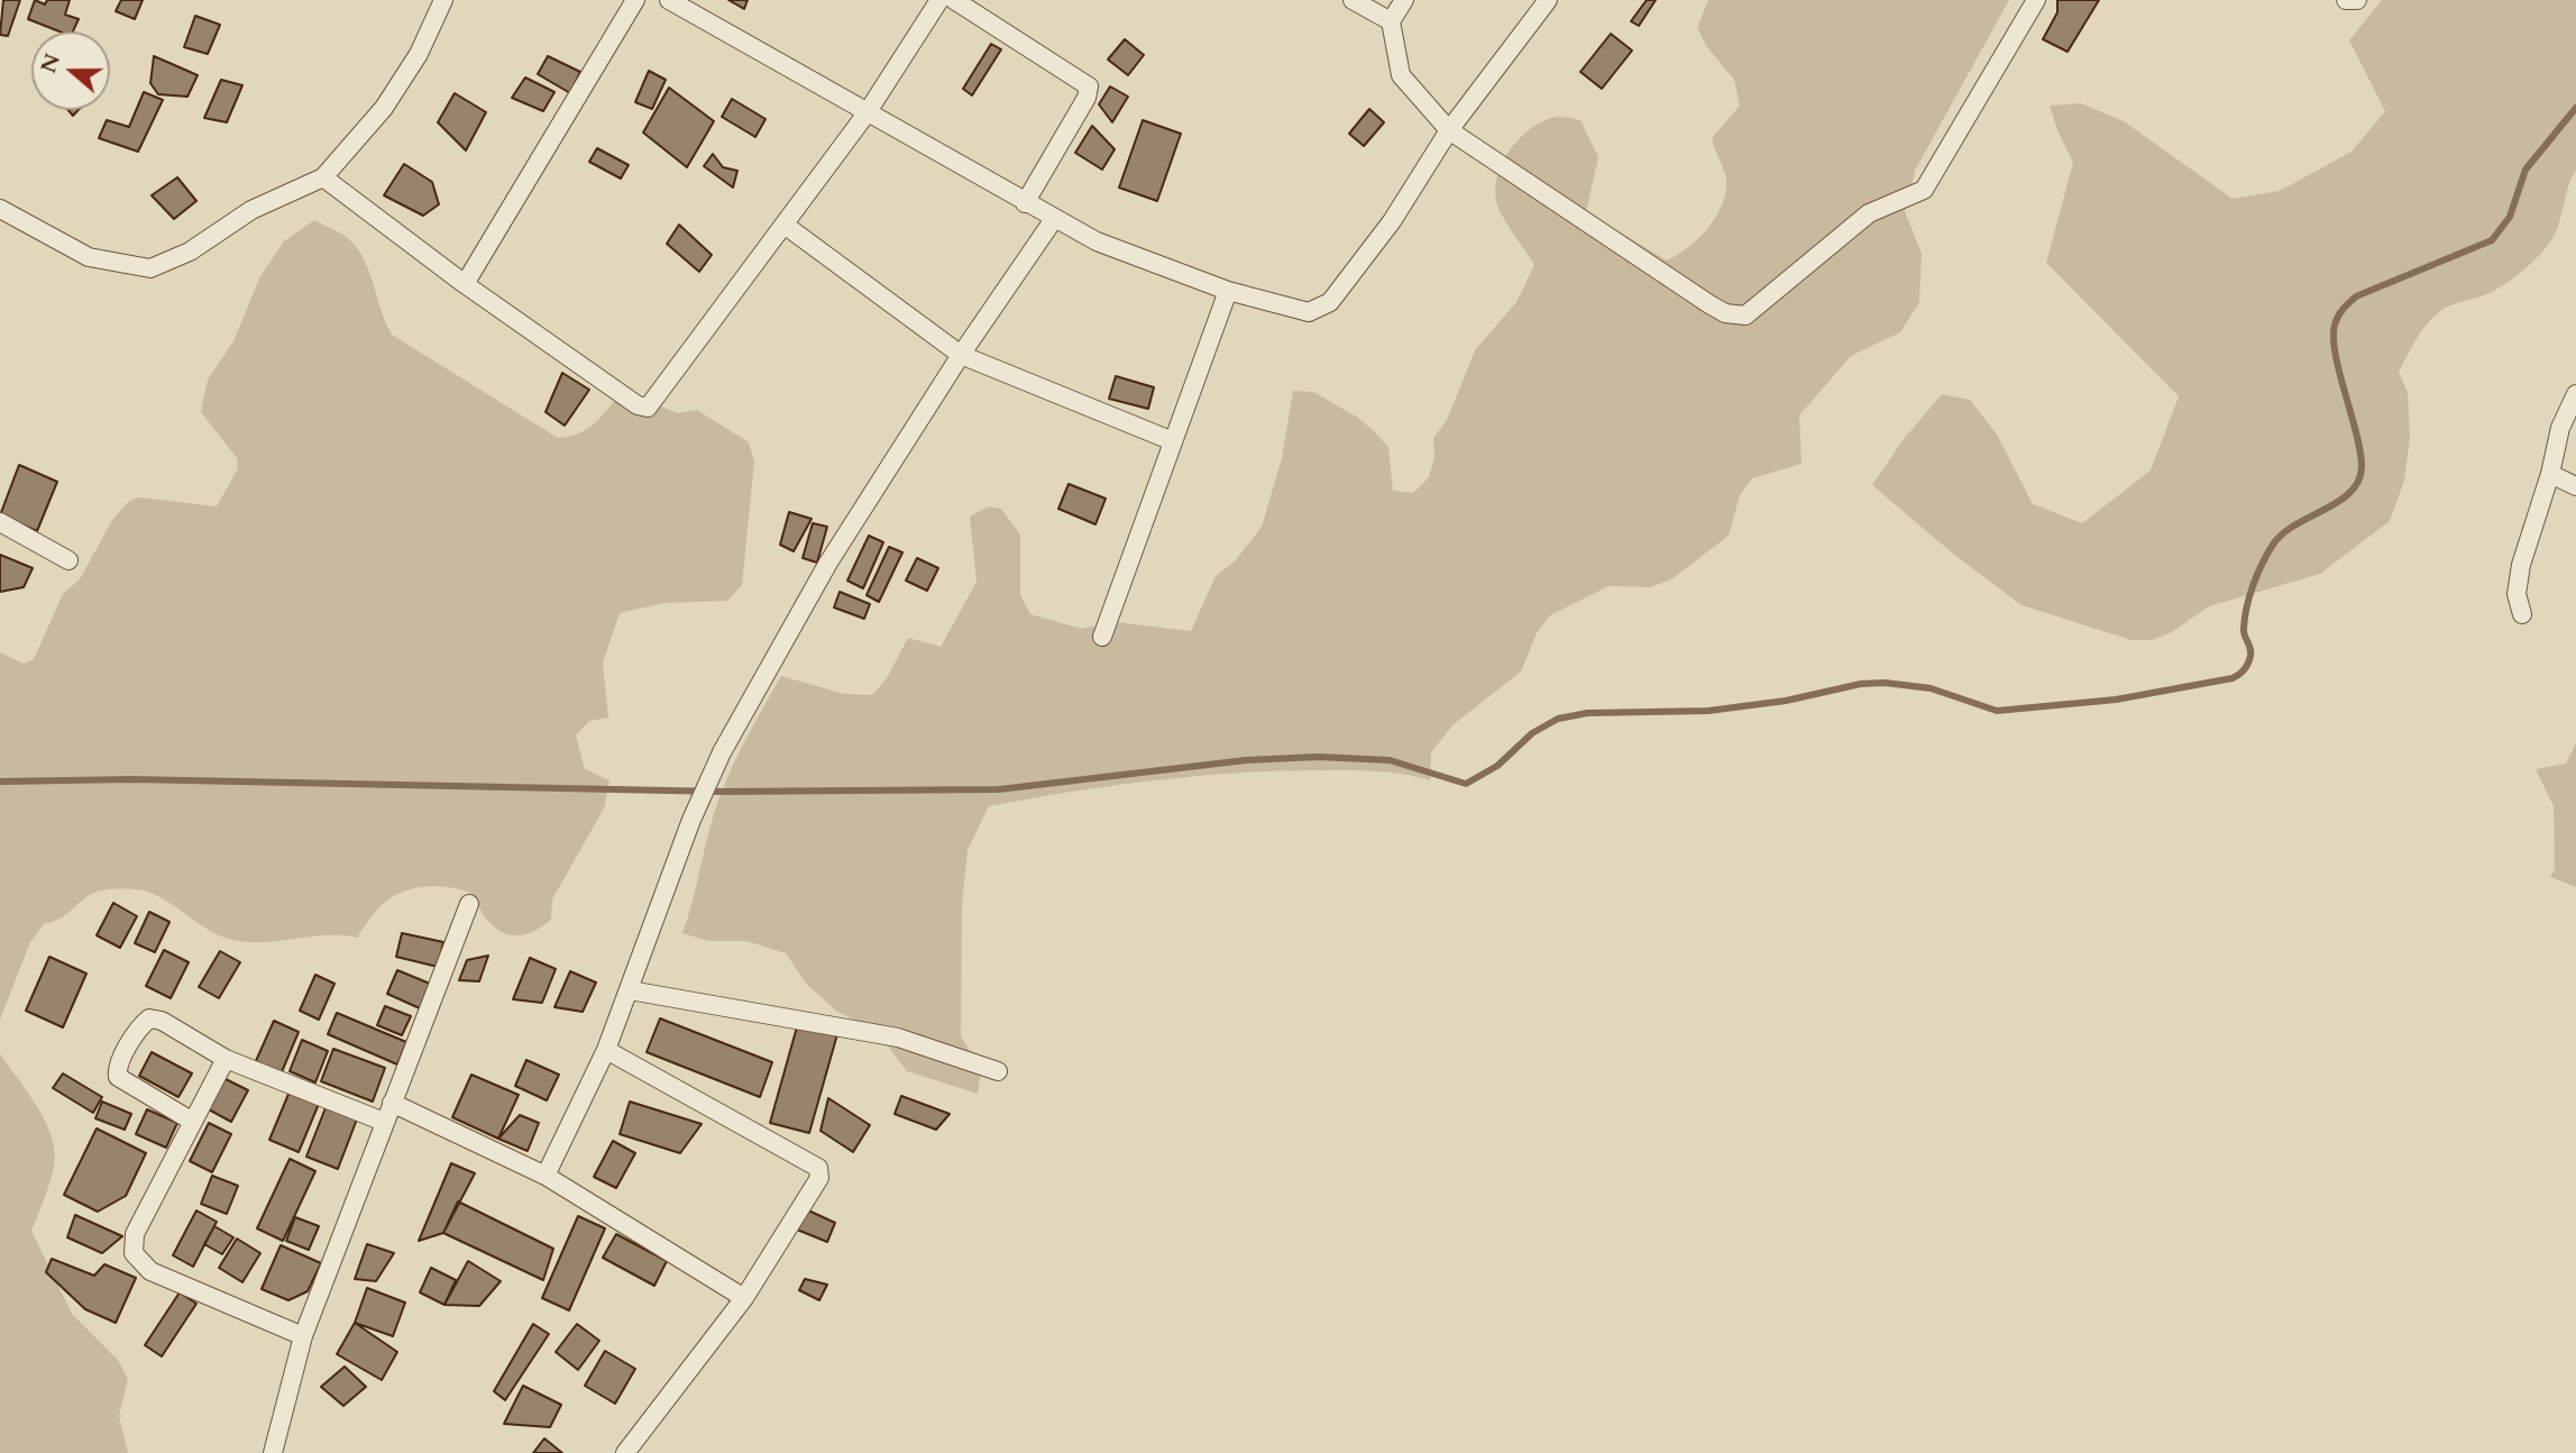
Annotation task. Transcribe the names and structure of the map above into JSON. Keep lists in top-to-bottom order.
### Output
{
  "north": "left"
}
